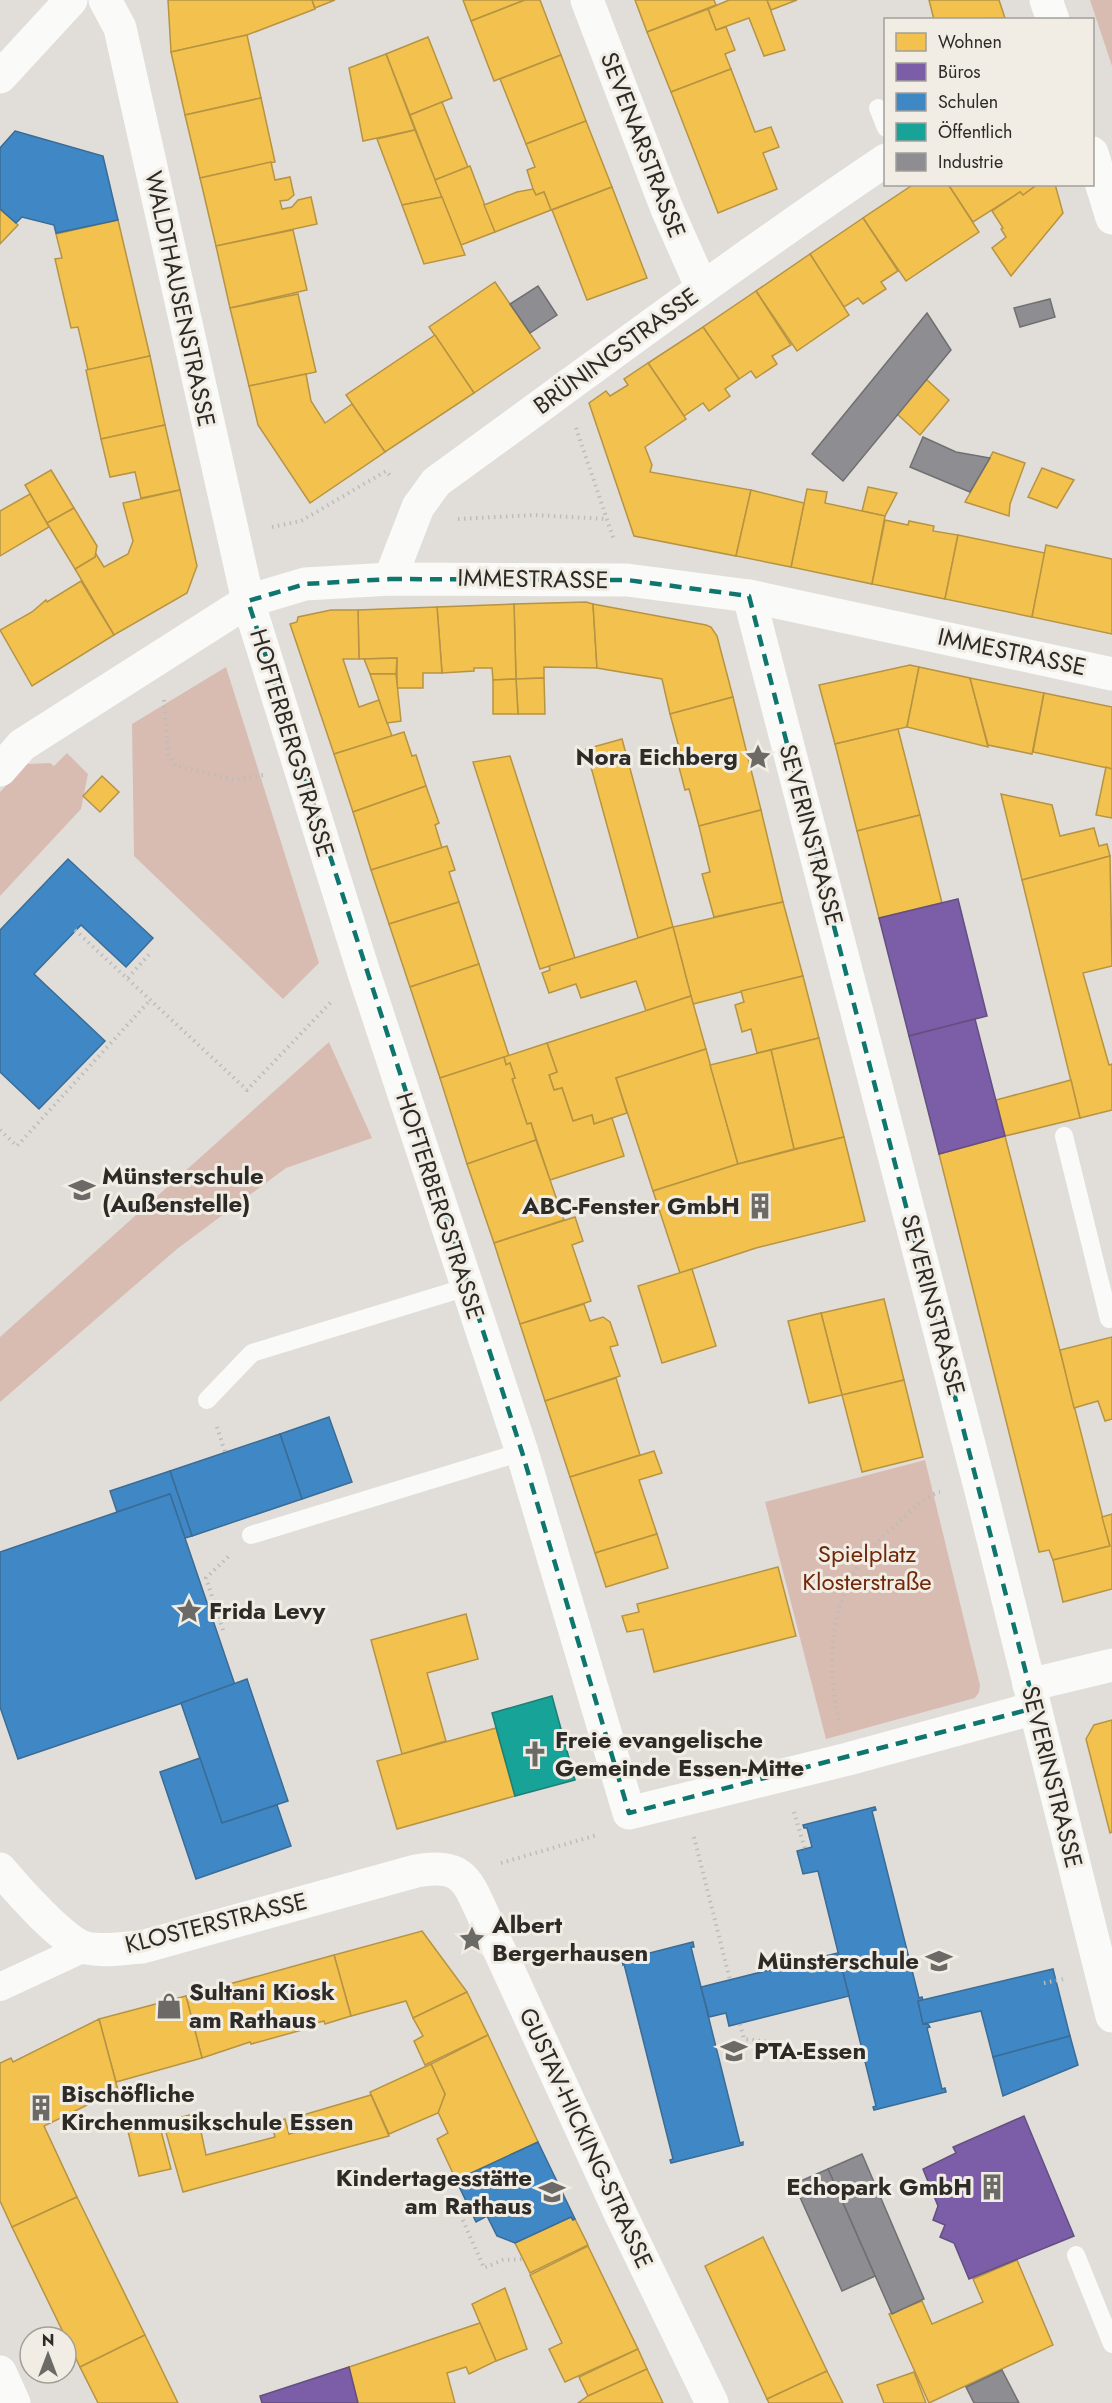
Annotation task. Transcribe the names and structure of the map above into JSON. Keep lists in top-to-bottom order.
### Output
{
  "streets": {
    "street": [
      "SEVENARSTRASSE",
      "WALDTHAUSENSTRASSE",
      "BRÜNINGSTRASSE",
      "IMMESTRASSE",
      "HOFTERBERGSTRASSE",
      "SEVERINSTRASSE",
      "KLOSTERSTRASSE",
      "GUSTAV-HICKING-STRASSE"
    ]
  },
  "crossings": [
    ["SEVENARSTRASSE", "BRÜNINGSTRASSE"],
    ["WALDTHAUSENSTRASSE", "IMMESTRASSE"],
    ["WALDTHAUSENSTRASSE", "HOFTERBERGSTRASSE"],
    ["BRÜNINGSTRASSE", "IMMESTRASSE"],
    ["IMMESTRASSE", "HOFTERBERGSTRASSE"],
    ["IMMESTRASSE", "SEVERINSTRASSE"],
    ["KLOSTERSTRASSE", "GUSTAV-HICKING-STRASSE"]
  ],
  "parks": ["Spielplatz Klosterstraße"],
  "places": {
    "place": ["Nora Eichberg", "Frida Levy", "Albert Bergerhausen"],
    "school or university": [
      "Münsterschule (Außenstelle)",
      "Münsterschule",
      "PTA-Essen",
      "Kindertagesstätte am Rathaus"
    ],
    "building": ["ABC-Fenster GmbH", "Bischöfliche Kirchenmusikschule Essen", "Echopark GmbH"],
    "church": ["Freie evangelische Gemeinde Essen-Mitte"],
    "shop": ["Sultani Kiosk am Rathaus"]
  },
  "legend": [
    "Wohnen",
    "Büros",
    "Schulen",
    "Öffentlich",
    "Industrie"
  ],
  "north": "top"
}
